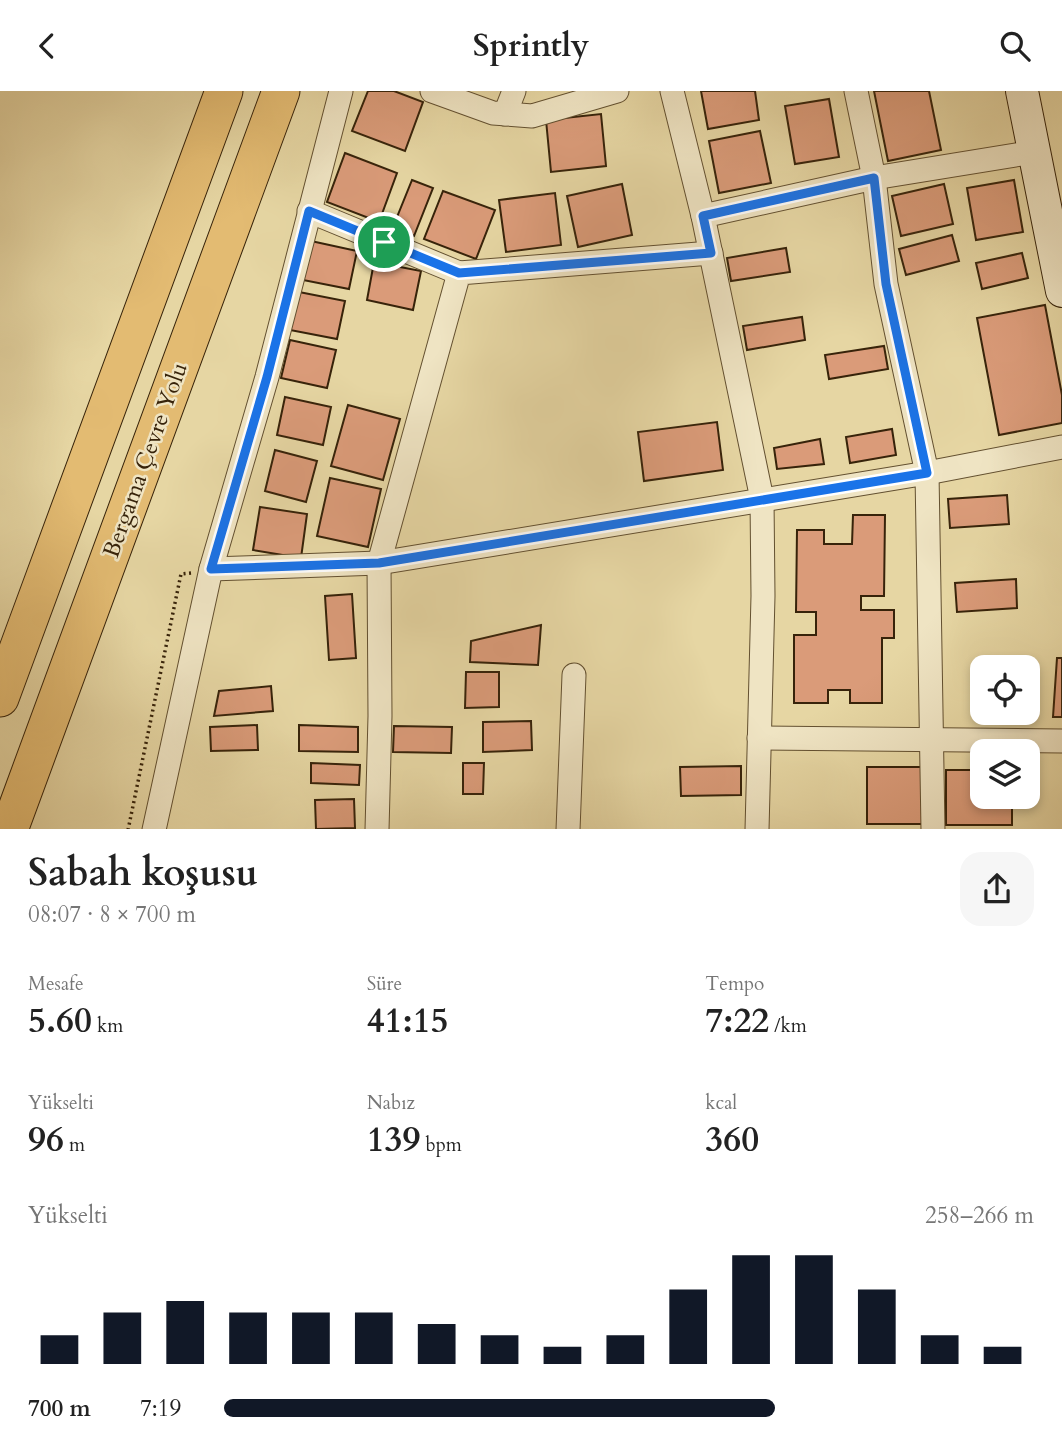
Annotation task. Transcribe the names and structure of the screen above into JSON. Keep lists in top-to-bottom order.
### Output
{
  "streets": {
    "highway": ["Bergama Çevre Yolu"]
  },
  "page": {
    "header": "Sprintly",
    "heading": ["Sabah koşusu", "08:07 · 8 × 700 m"],
    "stats": [
      ["Mesafe", "5.60 km"],
      ["Süre", "41:15"],
      ["Tempo", "7:22 /km"],
      ["Yükselti", "96 m"],
      ["Nabız", "139 bpm"],
      ["kcal", "360"]
    ],
    "chart": ["Yükselti", "258–266 m"],
    "list": [
      {
        "name": "700 m",
        "note": "7:19"
      }
    ]
  }
}
